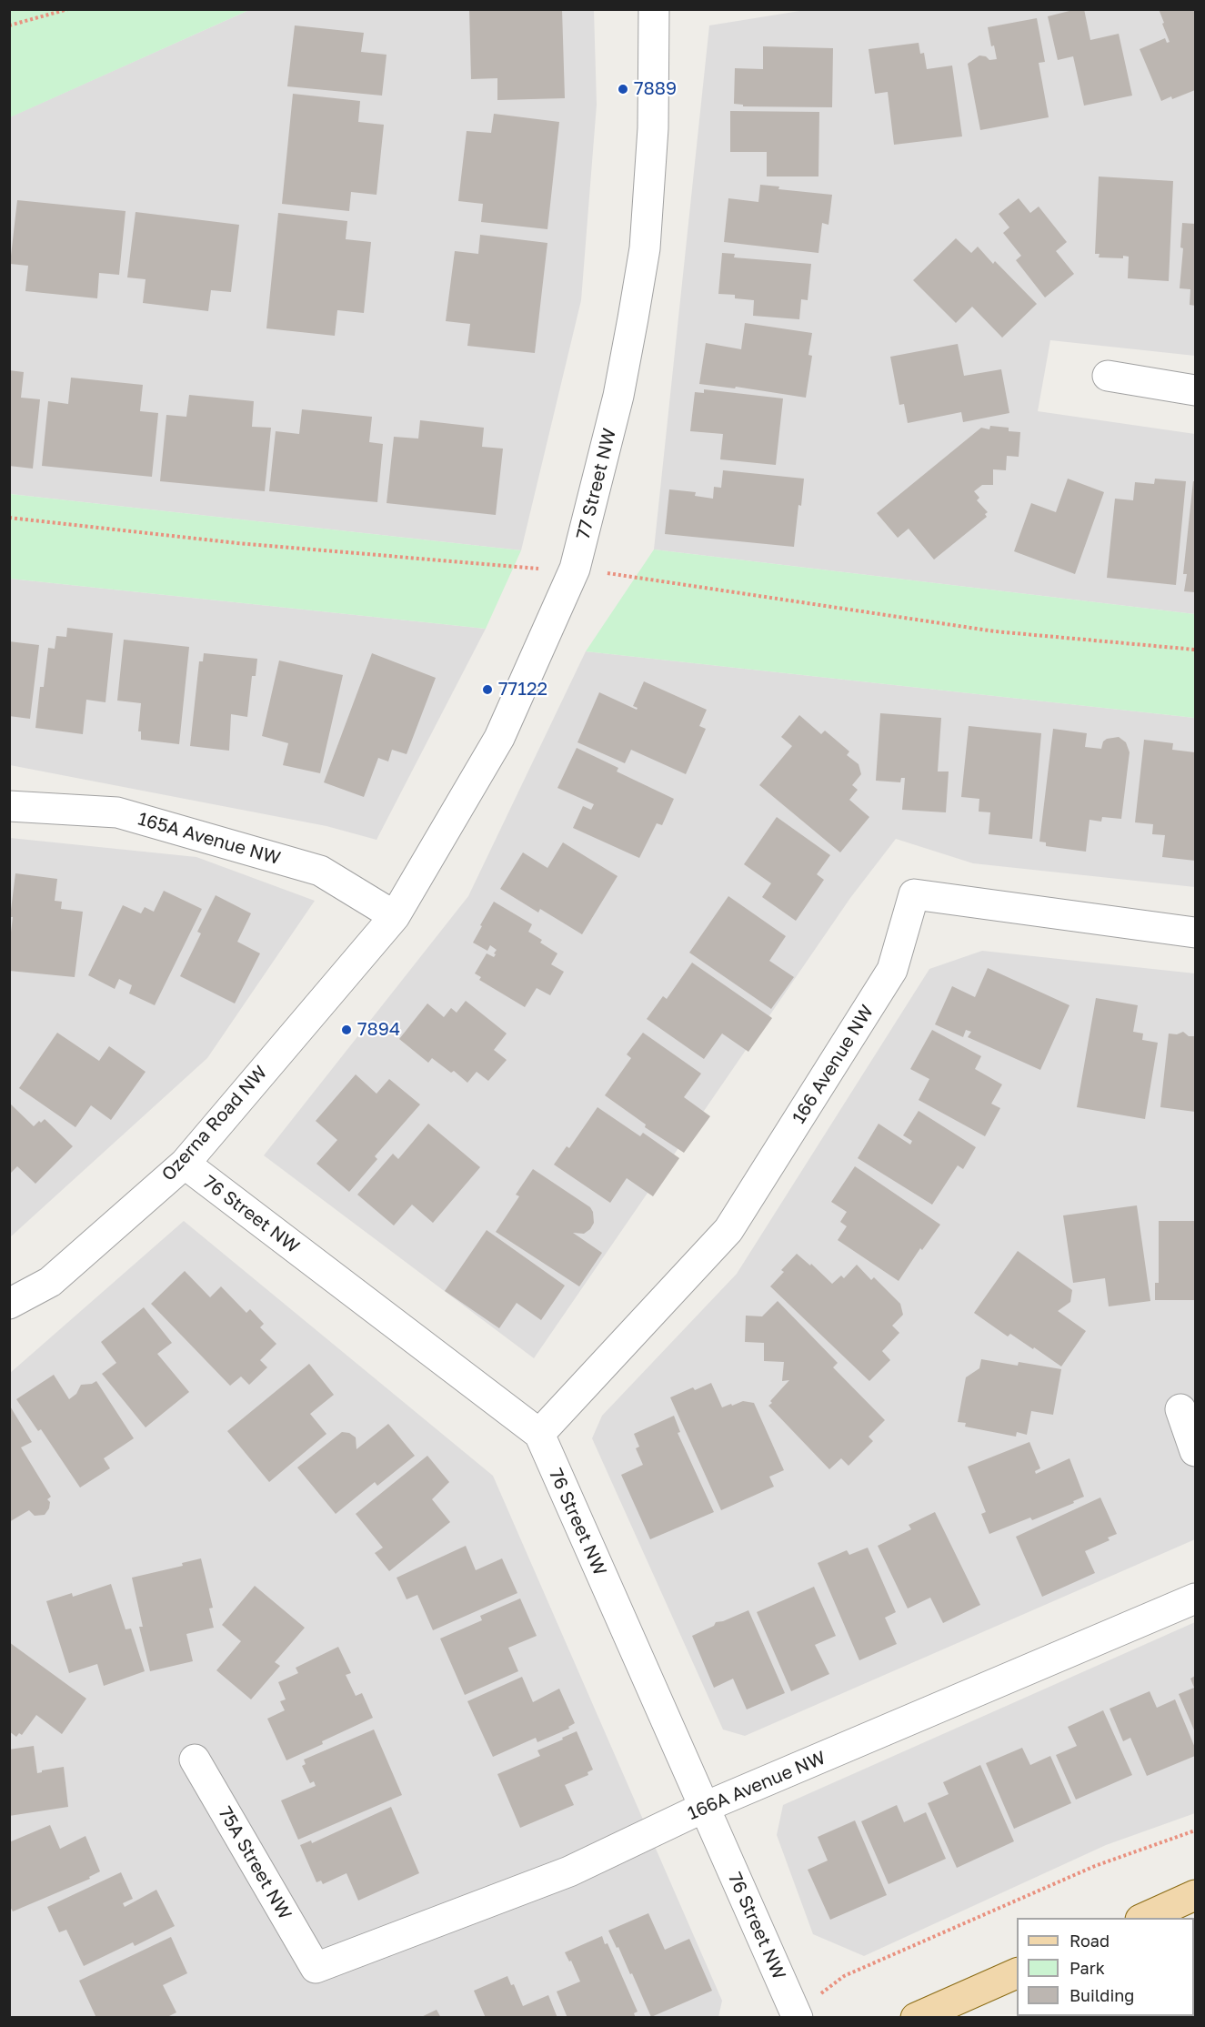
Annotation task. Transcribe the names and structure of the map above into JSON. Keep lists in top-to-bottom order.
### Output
{
  "streets": {
    "street": [
      "77 Street NW",
      "165A Avenue NW",
      "166 Avenue NW",
      "Ozerna Road NW",
      "76 Street NW",
      "166A Avenue NW",
      "75A Street NW"
    ]
  },
  "crossings": [
    ["77 Street NW", "165A Avenue NW"],
    ["77 Street NW", "Ozerna Road NW"],
    ["165A Avenue NW", "Ozerna Road NW"],
    ["166 Avenue NW", "76 Street NW"],
    ["Ozerna Road NW", "76 Street NW"],
    ["76 Street NW", "166A Avenue NW"],
    ["166A Avenue NW", "75A Street NW"]
  ],
  "places": ["7889", "77122", "7894"],
  "legend": ["Road", "Park", "Building"]
}
